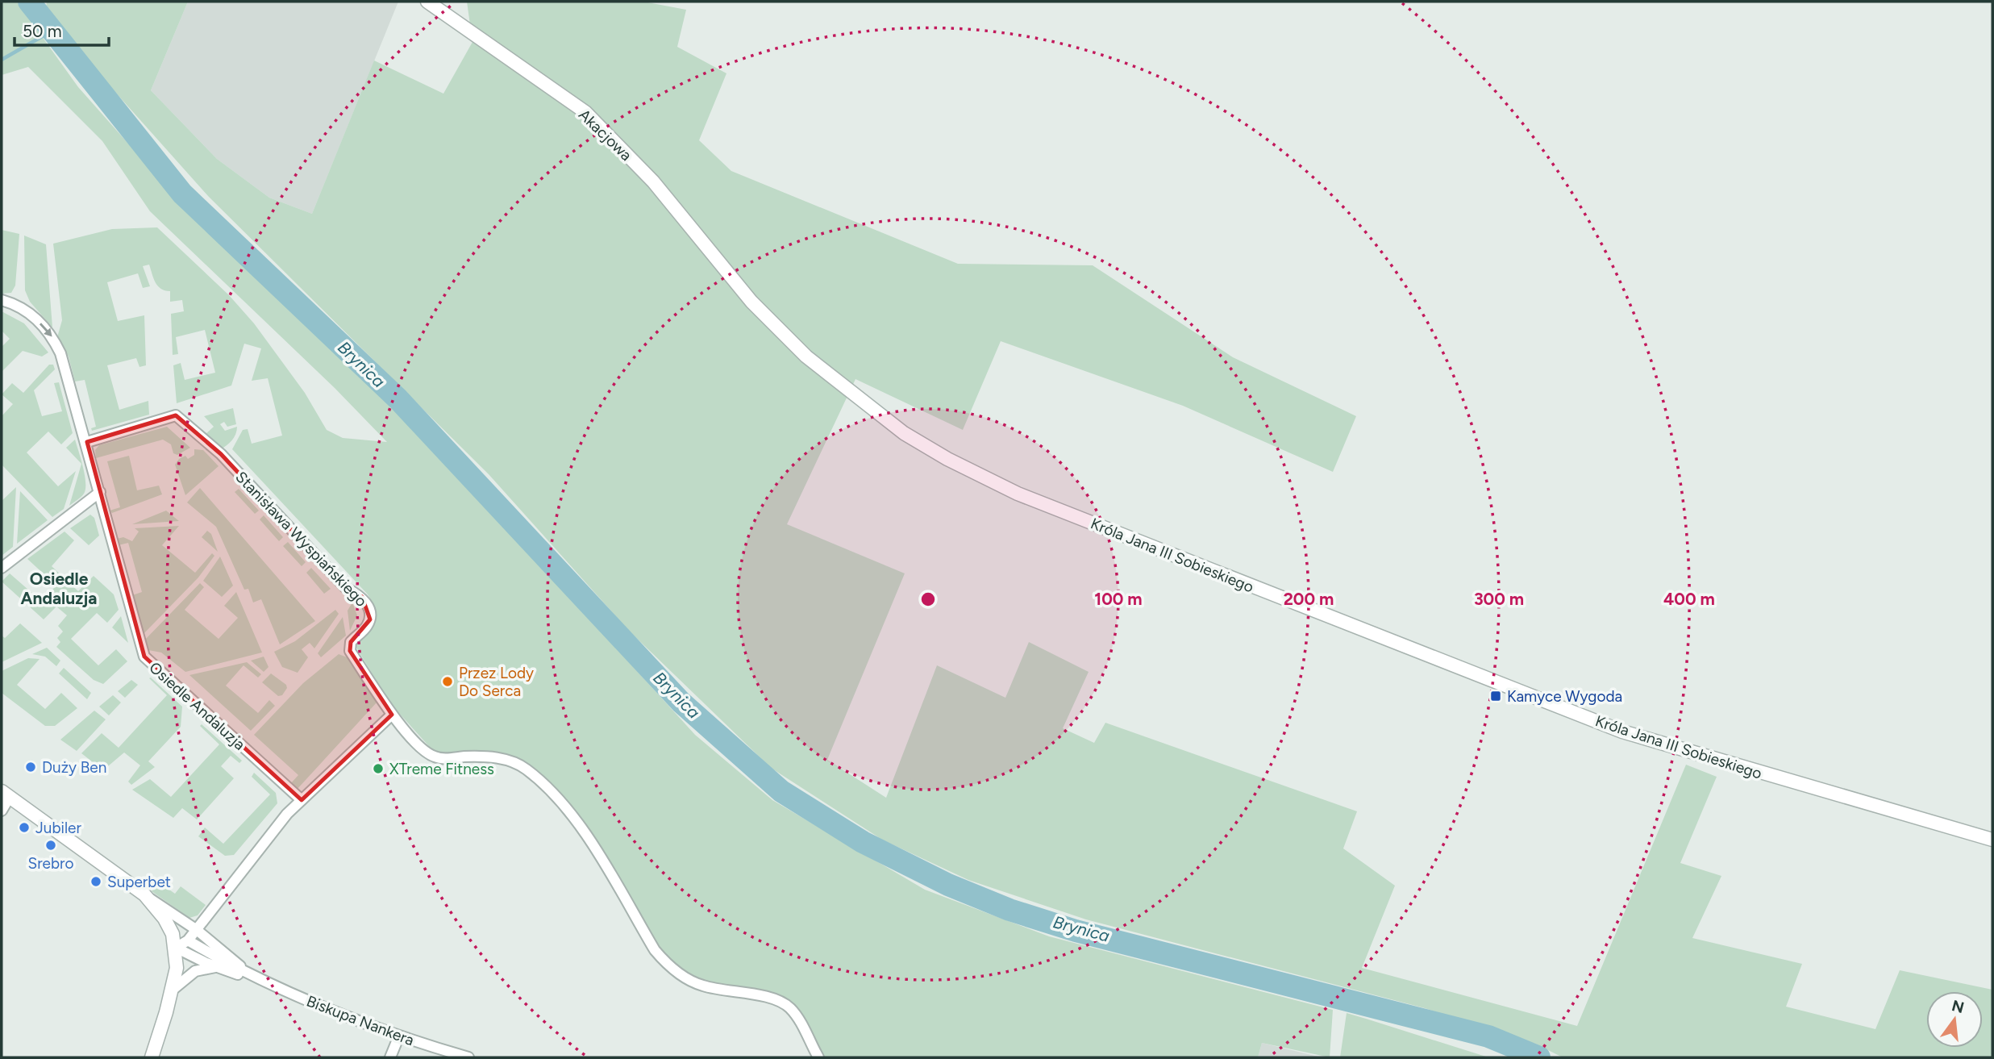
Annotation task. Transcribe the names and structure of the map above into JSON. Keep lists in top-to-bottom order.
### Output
{
  "streets": {
    "street": [
      "Akacjowa",
      "Stanisława Wyspiańskiego",
      "Króla Jana III Sobieskiego",
      "Osiedle Andaluzja",
      "Biskupa Nankera"
    ]
  },
  "crossings": [
    ["Akacjowa", "Króla Jana III Sobieskiego"],
    ["Stanisława Wyspiańskiego", "Osiedle Andaluzja"]
  ],
  "districts": ["Osiedle Andaluzja"],
  "water": ["Brynica"],
  "places": {
    "other": [
      "Przez Lody Do Serca",
      "Duży Ben",
      "XTreme Fitness",
      "Jubiler",
      "Srebro",
      "Superbet"
    ],
    "transit": ["Kamyce Wygoda"]
  },
  "scale_bar": "50 m",
  "north": "top",
  "rings": [
    "100 m",
    "200 m",
    "300 m",
    "400 m"
  ]
}
